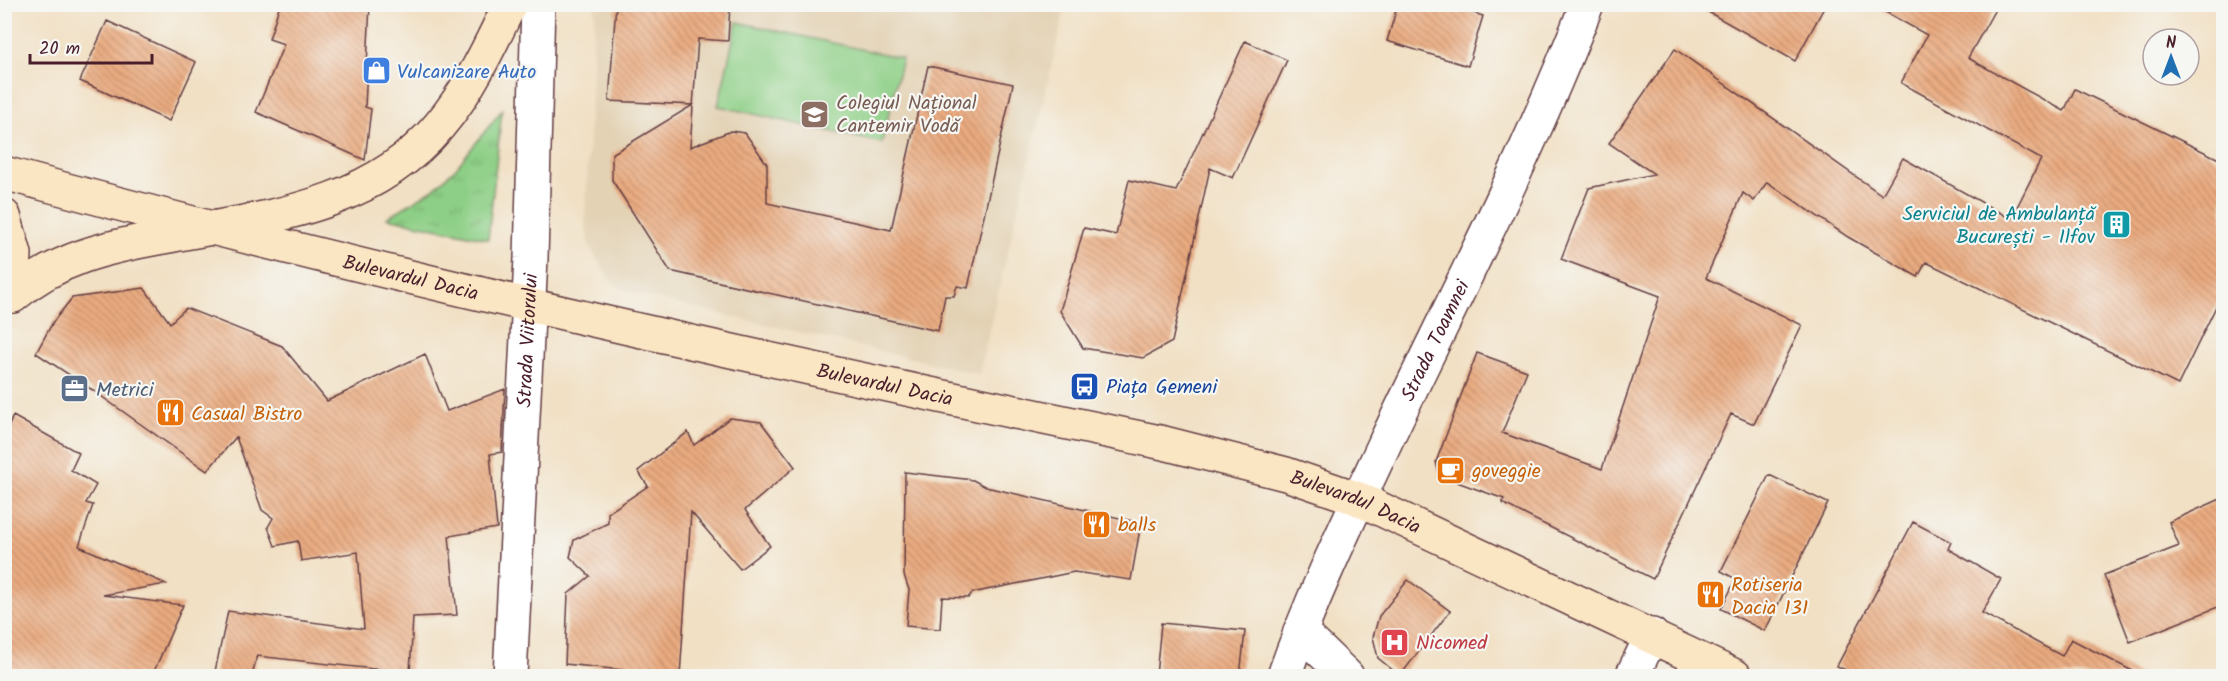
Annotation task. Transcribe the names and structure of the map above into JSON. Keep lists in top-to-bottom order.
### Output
{
  "streets": {
    "main road": ["Bulevardul Dacia"],
    "street": ["Strada Toamnei", "Strada Viitorului"]
  },
  "crossings": [
    ["Bulevardul Dacia", "Strada Toamnei"],
    ["Bulevardul Dacia", "Strada Viitorului"]
  ],
  "places": {
    "shop": ["Vulcanizare Auto"],
    "school or university": ["Colegiul Național Cantemir Vodă"],
    "building": ["Serviciul de Ambulanță București - Ilfov"],
    "bus stop": ["Piața Gemeni"],
    "office": ["Metrici"],
    "restaurant": ["Casual Bistro", "balls", "Rotiseria Dacia 131"],
    "cafe": ["goveggie"],
    "hospital": ["Nicomed"]
  },
  "scale_bar": "20 m",
  "north": "top"
}
